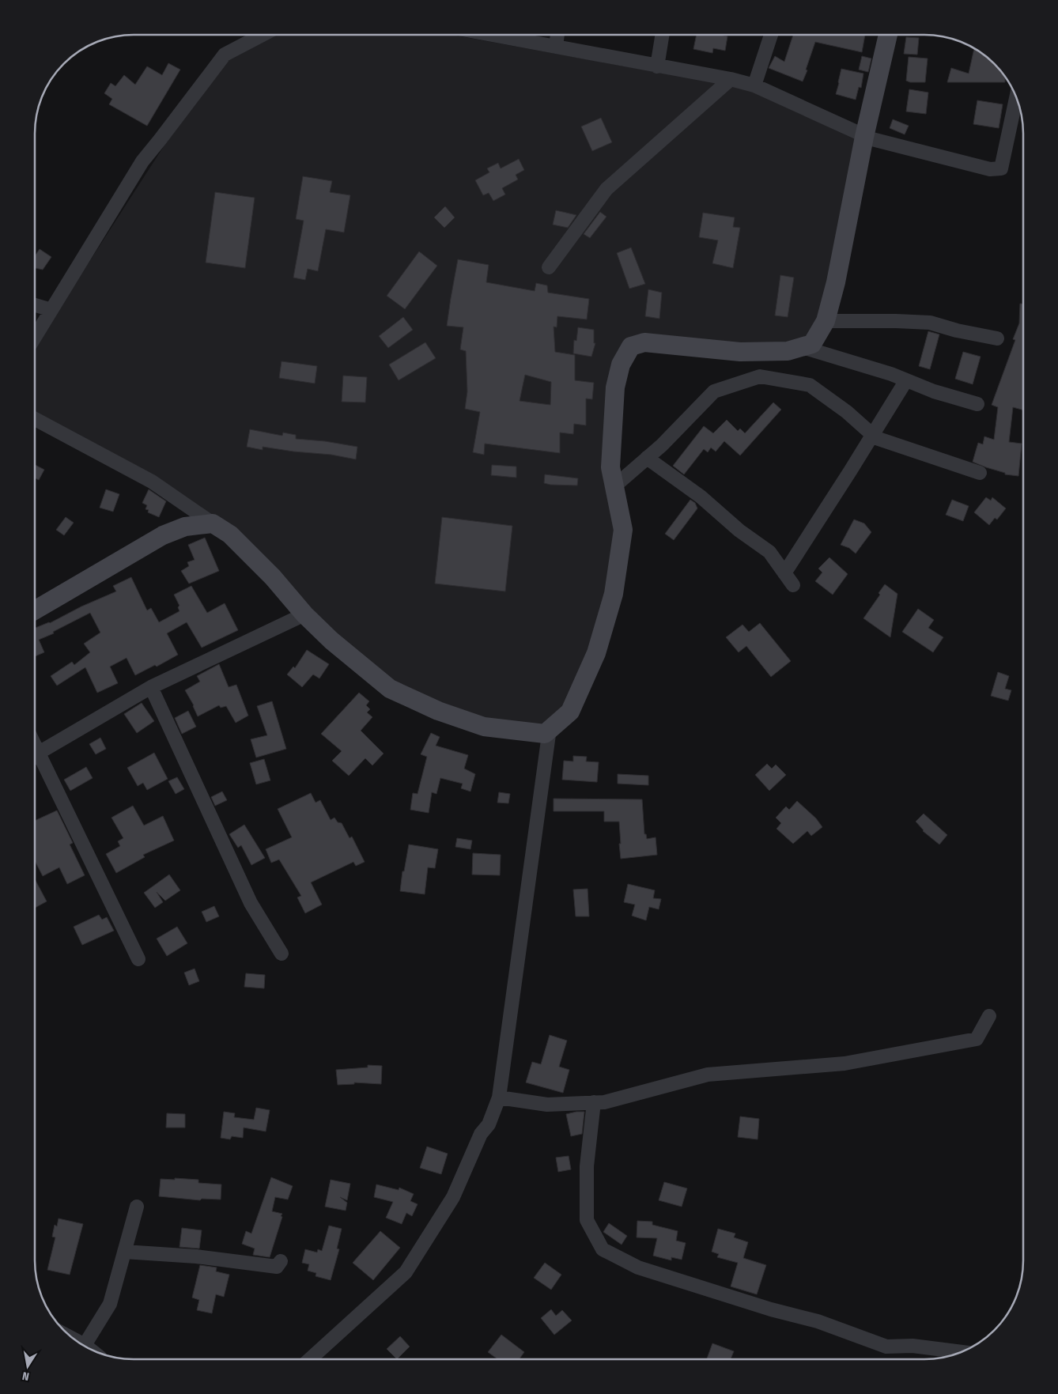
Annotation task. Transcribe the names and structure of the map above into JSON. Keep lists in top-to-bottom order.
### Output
{
  "north": "bottom"
}
